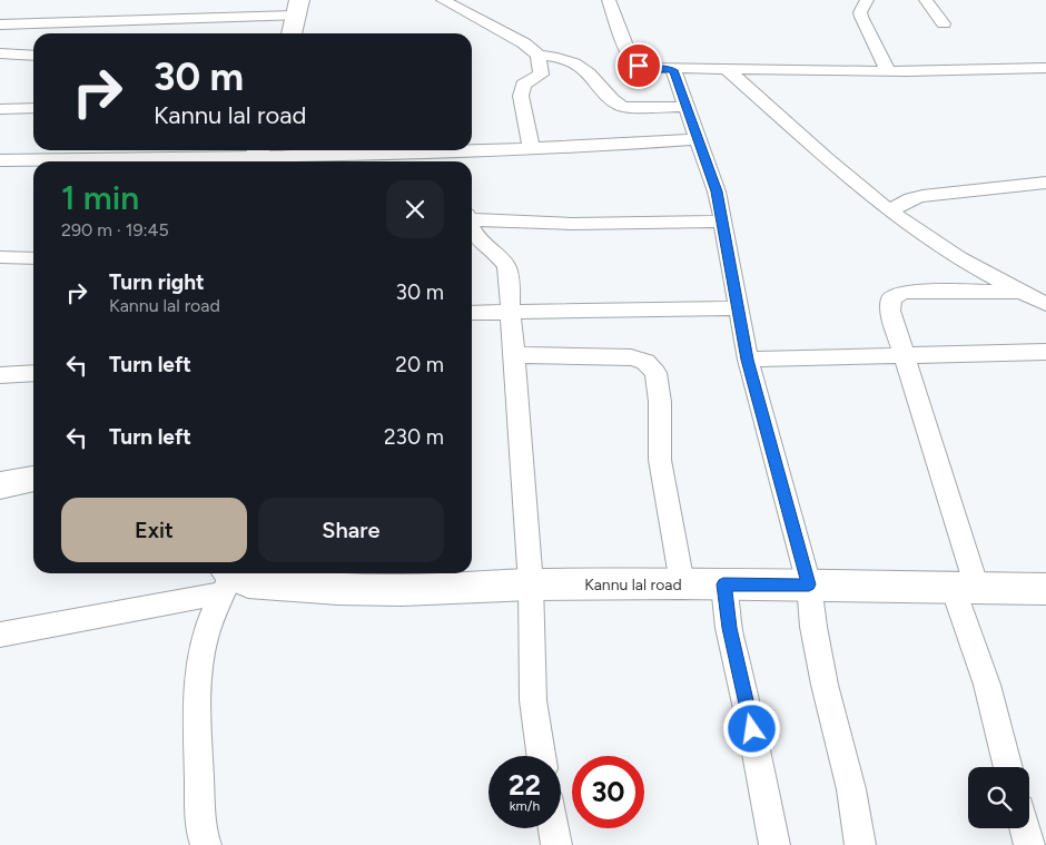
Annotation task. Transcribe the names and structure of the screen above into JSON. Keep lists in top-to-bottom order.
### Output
{
  "streets": {
    "street": ["Kannu lal road"]
  },
  "page": {
    "turn": ["30 m", "Kannu lal road"],
    "heading": ["1 min", "290 m · 19:45"],
    "list": [
      {
        "name": "Turn right",
        "note": "Kannu lal road",
        "value": "30 m"
      },
      {
        "name": "Turn left",
        "value": "20 m"
      },
      {
        "name": "Turn left",
        "value": "230 m"
      }
    ],
    "buttons": ["Exit", "Share"],
    "speed": "22 km/h",
    "limit": "30"
  }
}
